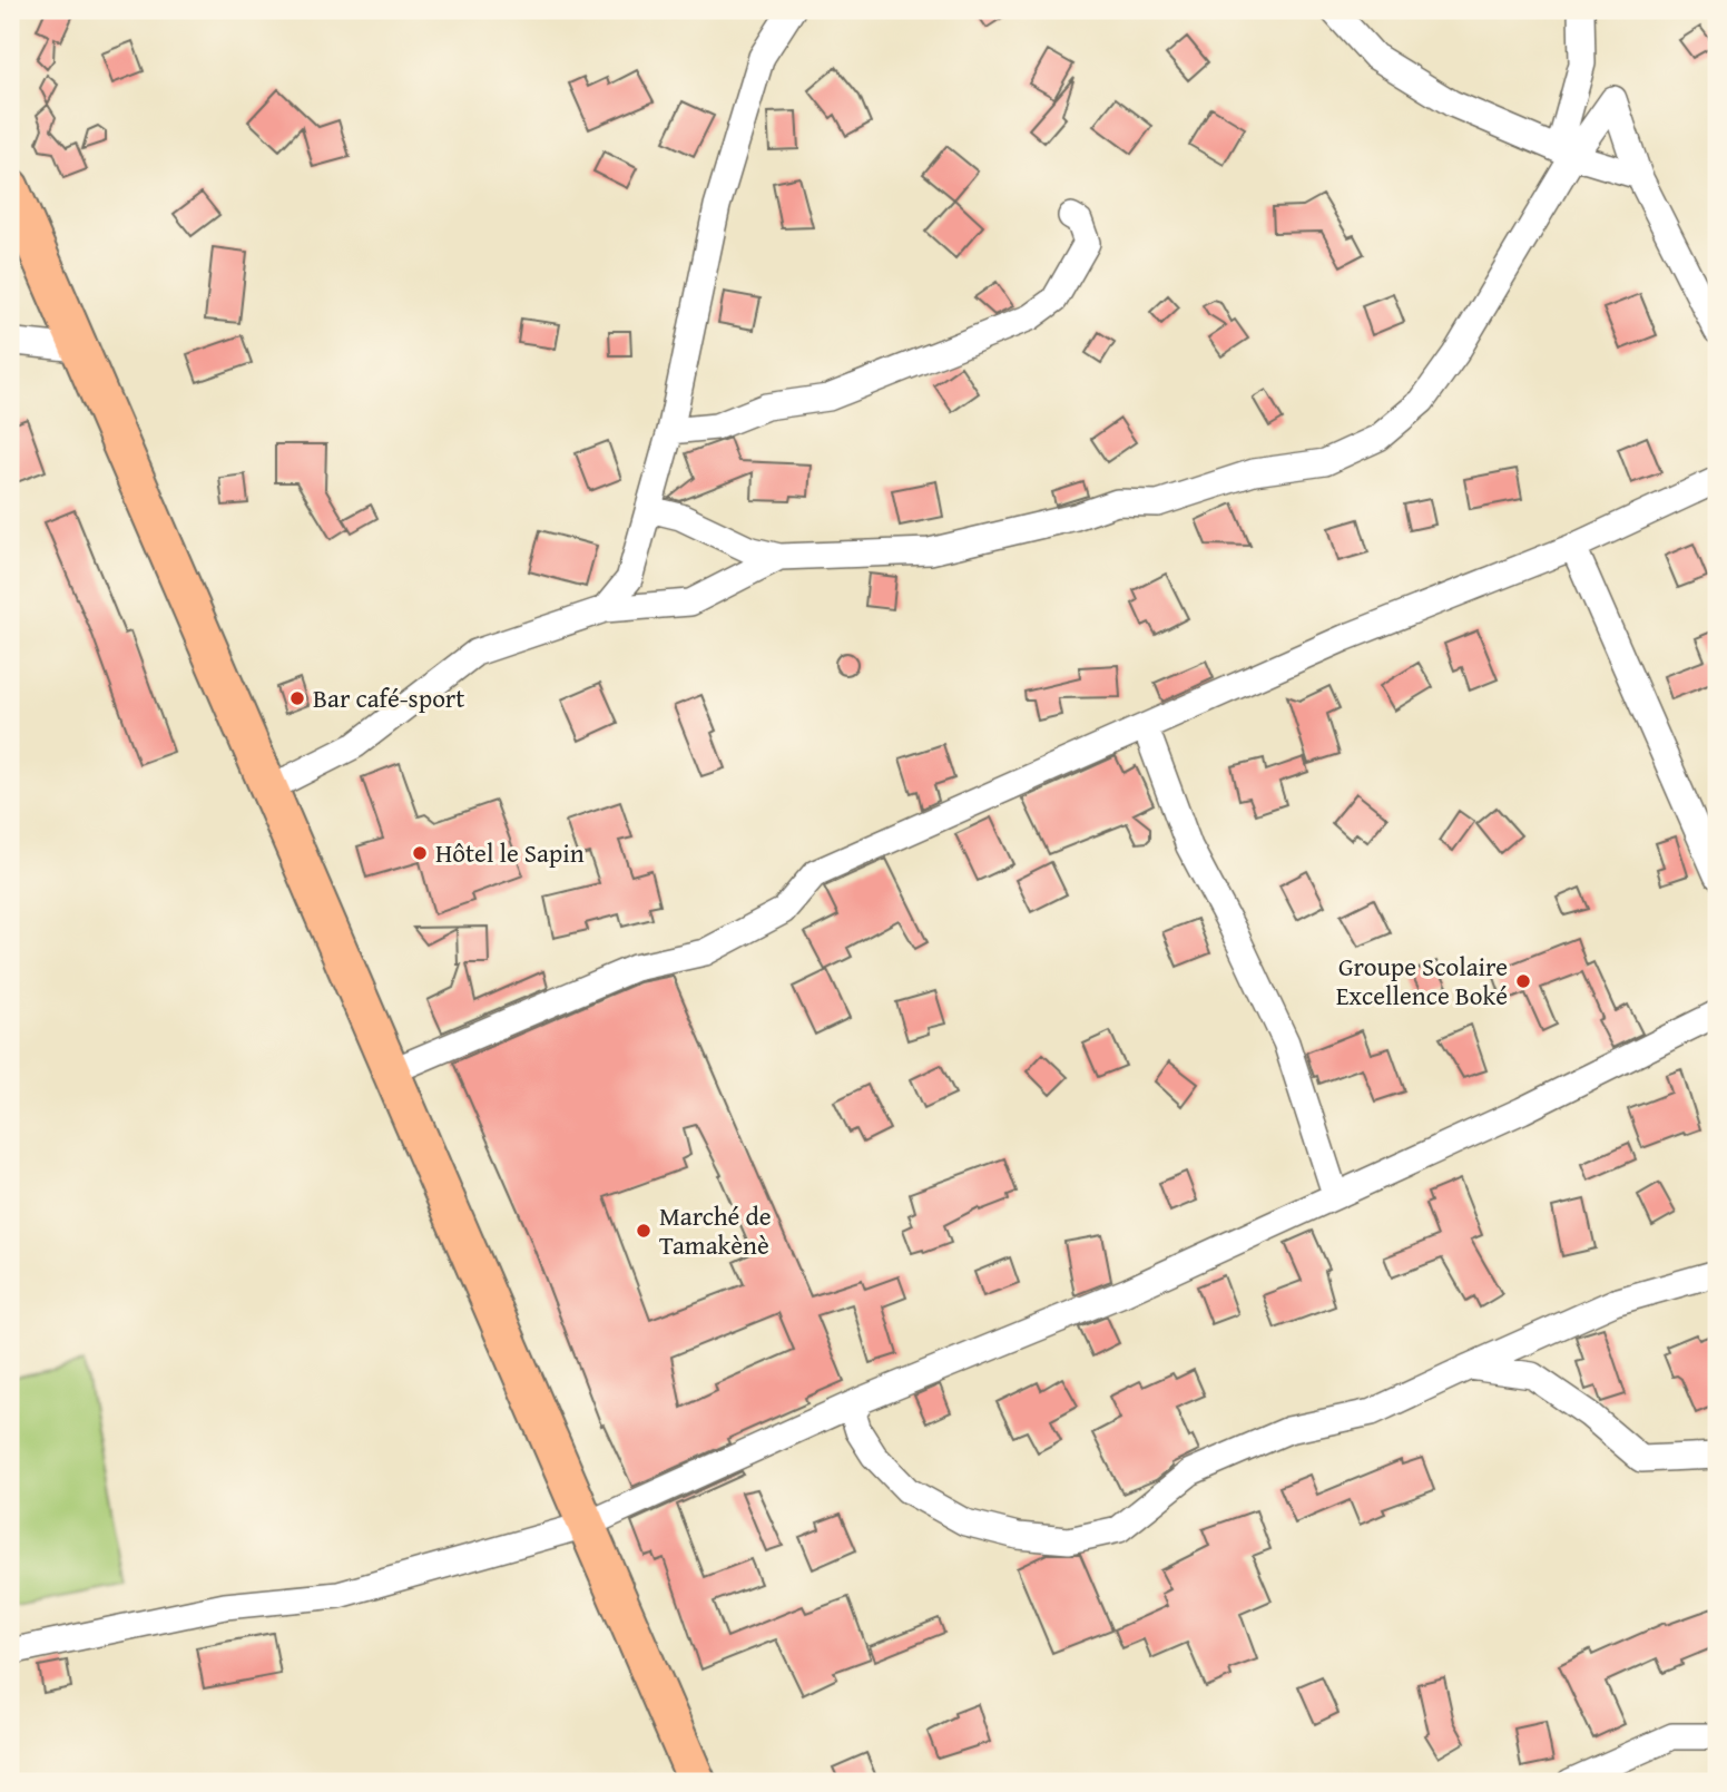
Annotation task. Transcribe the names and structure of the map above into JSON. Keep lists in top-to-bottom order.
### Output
{
  "places": [
    "Bar café-sport",
    "Hôtel le Sapin",
    "Groupe Scolaire Excellence Boké",
    "Marché de Tamakènè"
  ]
}
